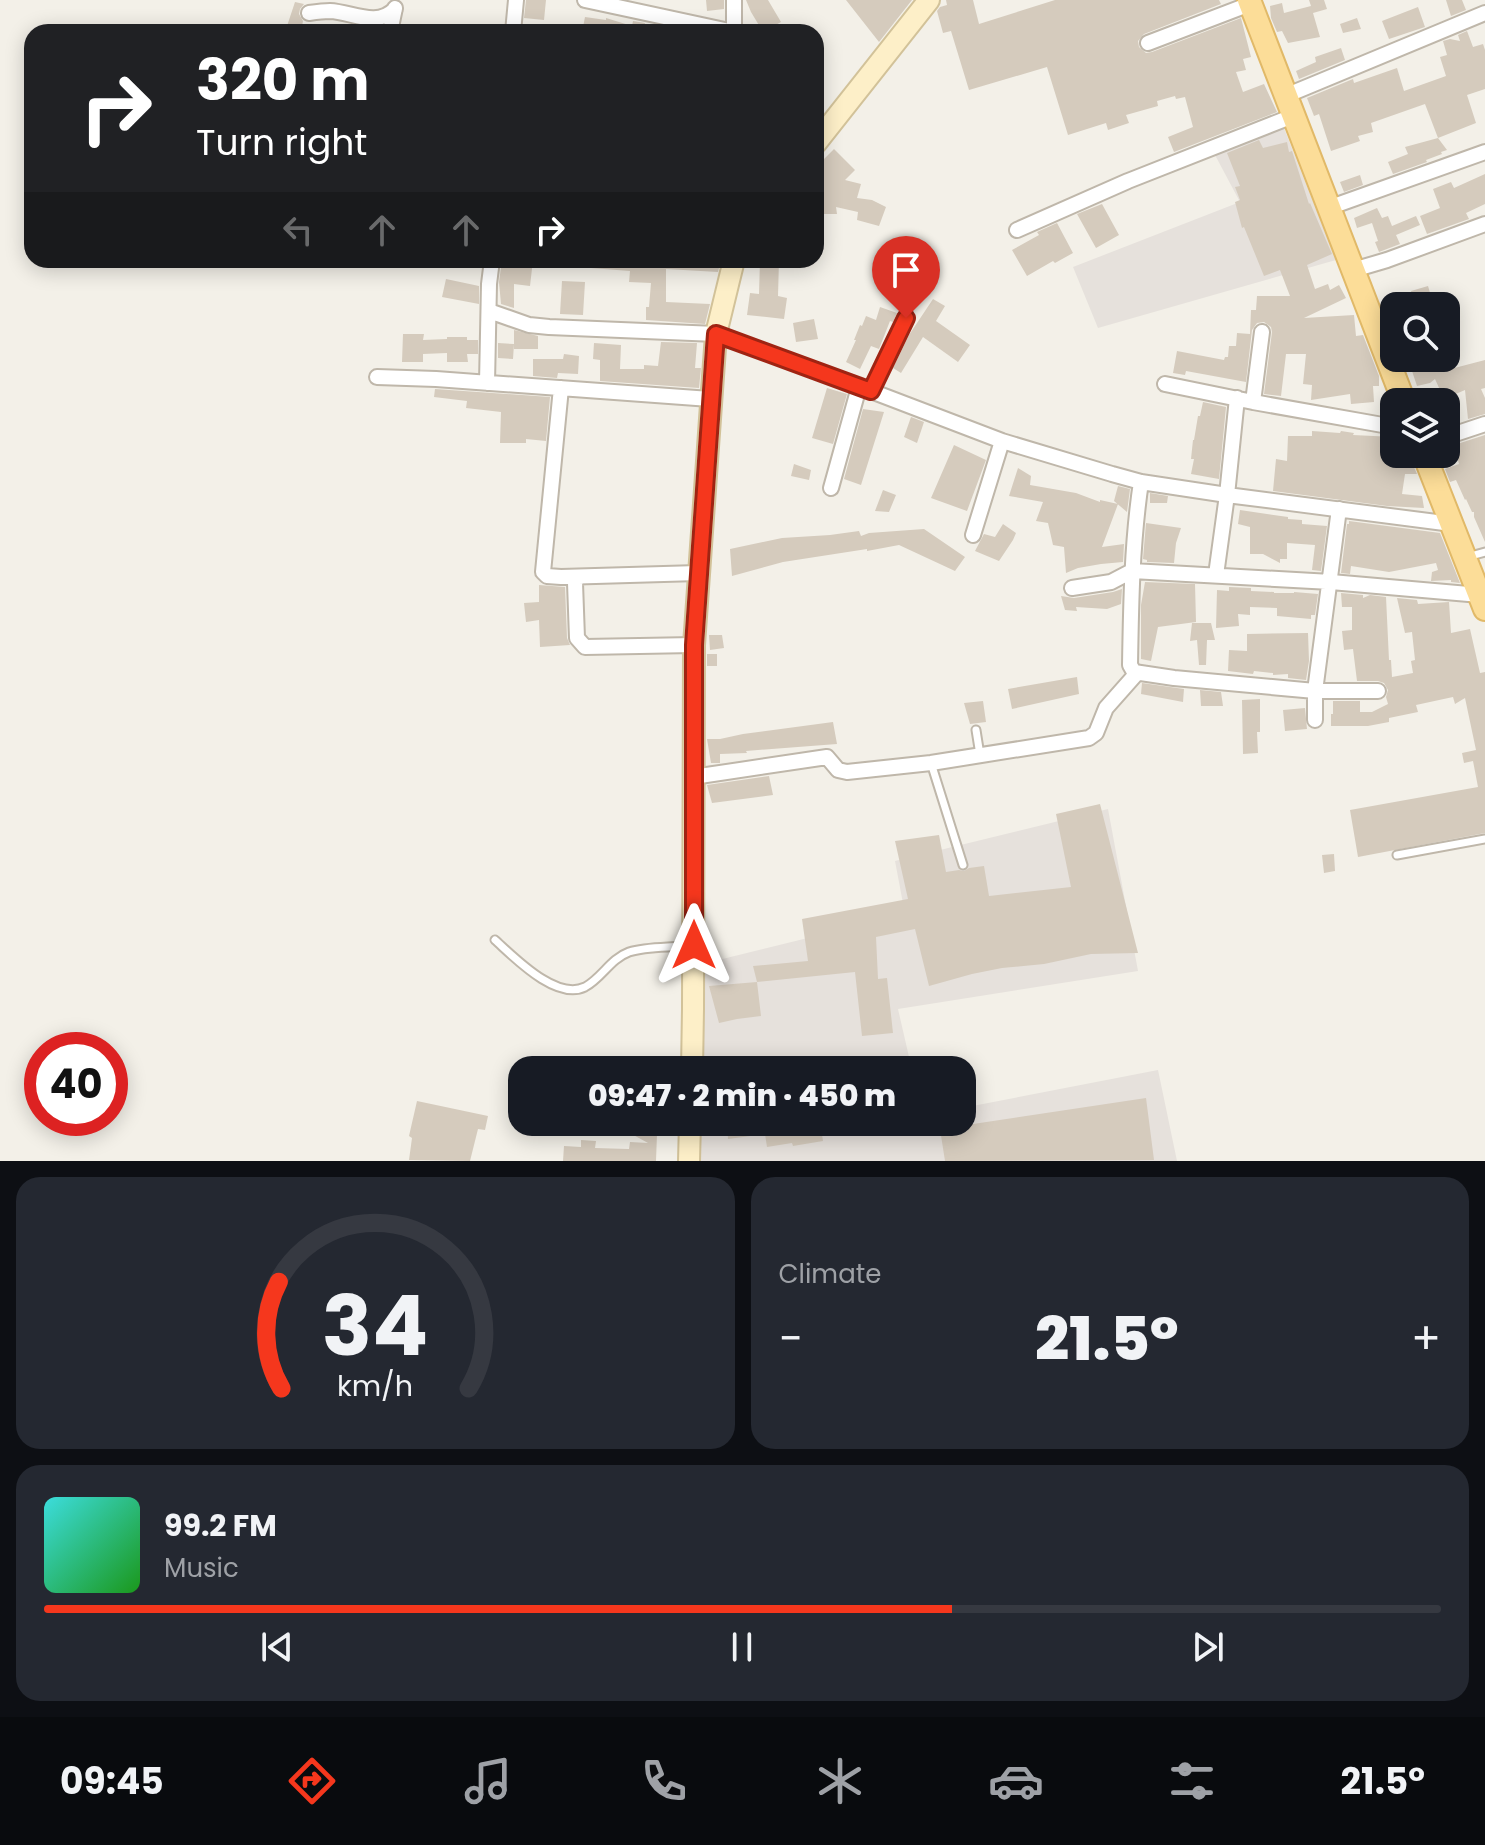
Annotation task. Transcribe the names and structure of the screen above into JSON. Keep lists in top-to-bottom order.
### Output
{
  "page": {
    "turn": ["320 m", "Turn right"],
    "limit": "40",
    "trip": "09:47 · 2 min · 450 m",
    "tile": "Climate",
    "heat": ["−", "21.5°", "+"],
    "song": ["99.2 FM", "Music"],
    "tabs": ["09:45", "21.5°"],
    "gauge": ["34", "km/h"]
  }
}
